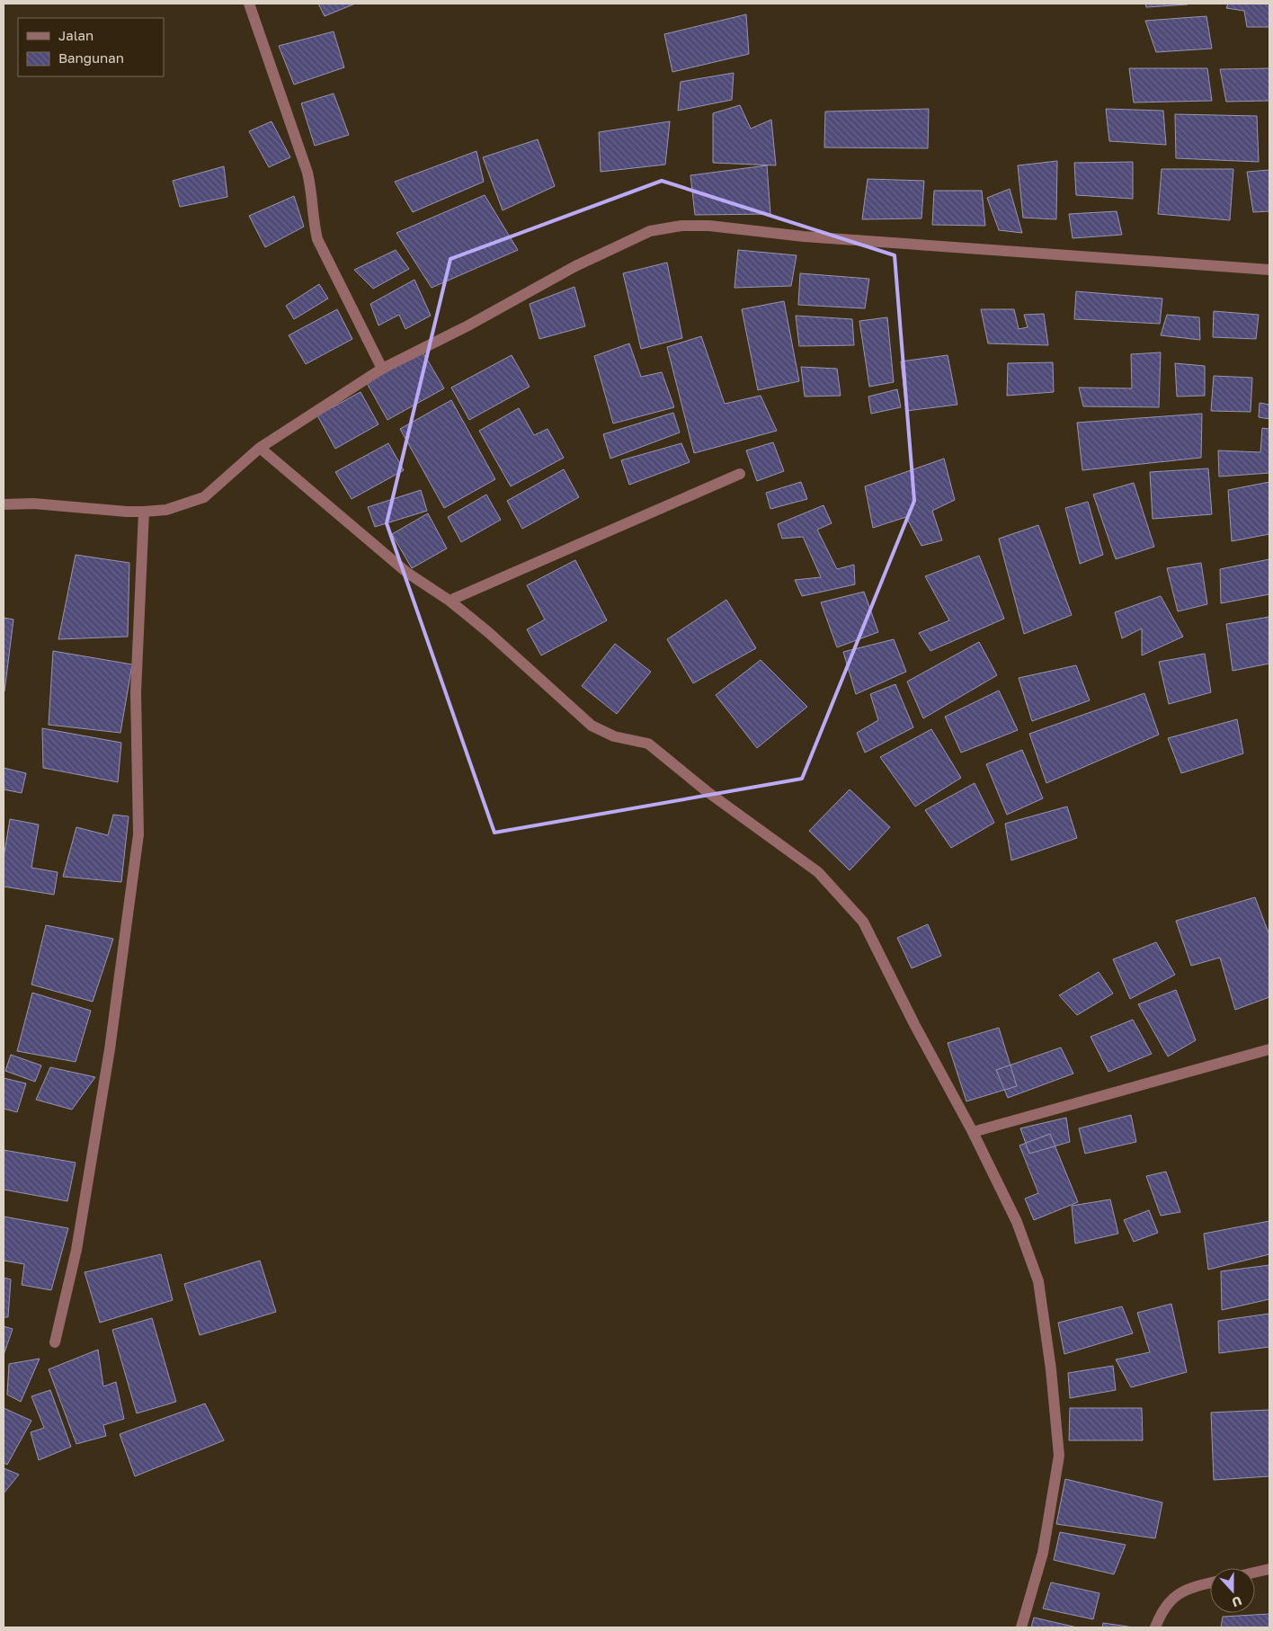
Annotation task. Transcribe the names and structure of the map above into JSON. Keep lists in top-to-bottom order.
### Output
{
  "legend": ["Jalan", "Bangunan"],
  "north": "bottom"
}
